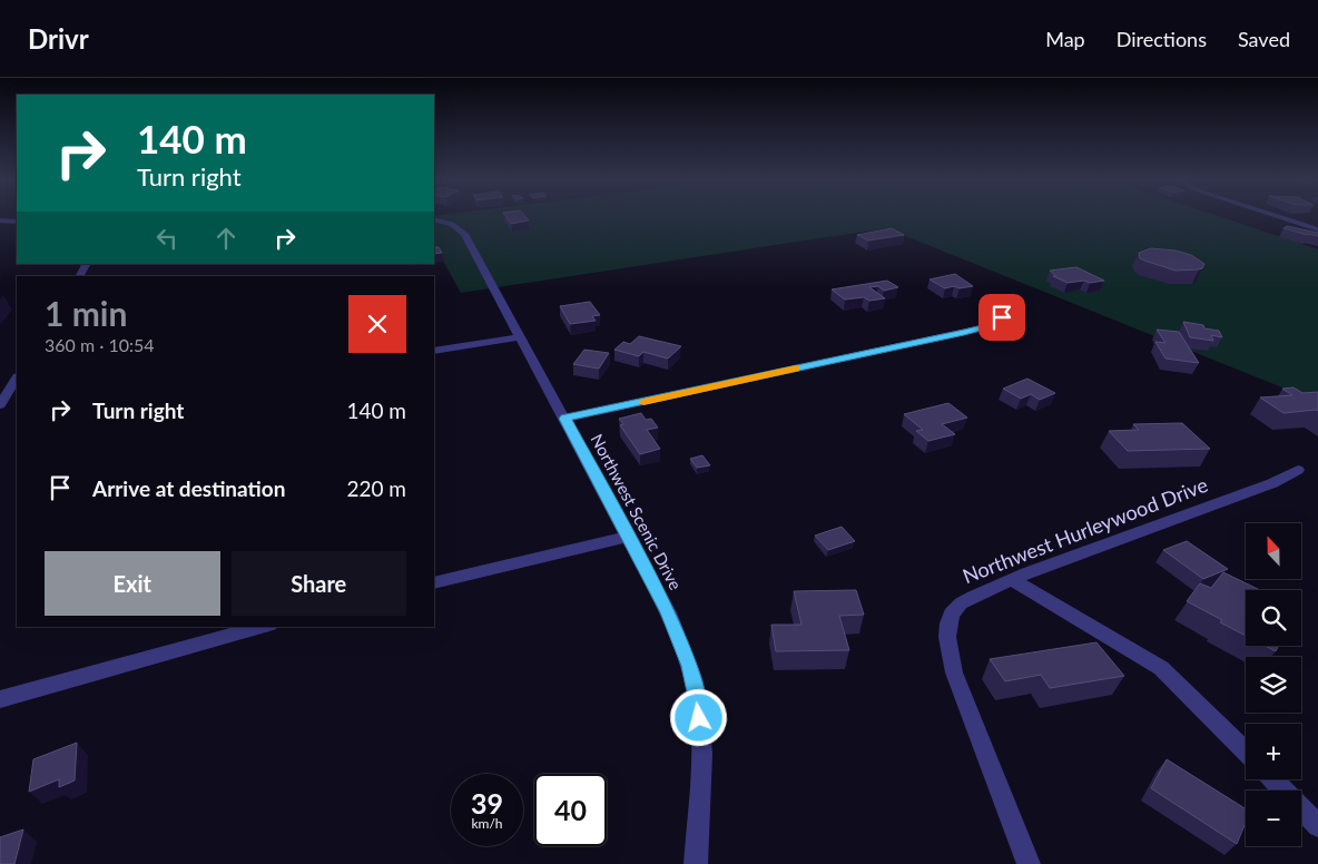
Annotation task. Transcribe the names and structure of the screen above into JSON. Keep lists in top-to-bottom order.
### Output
{
  "streets": {
    "street": ["Northwest Scenic Drive", "Northwest Hurleywood Drive"]
  },
  "north": "top",
  "page": {
    "header": "Drivr",
    "nav": ["Map", "Directions", "Saved"],
    "turn": ["140 m", "Turn right"],
    "heading": ["1 min", "360 m · 10:54"],
    "list": [
      {
        "name": "Turn right",
        "value": "140 m"
      },
      {
        "name": "Arrive at destination",
        "value": "220 m"
      }
    ],
    "map_buttons": ["+", "−"],
    "buttons": ["Exit", "Share"],
    "speed": "39 km/h",
    "limit": "40"
  }
}
